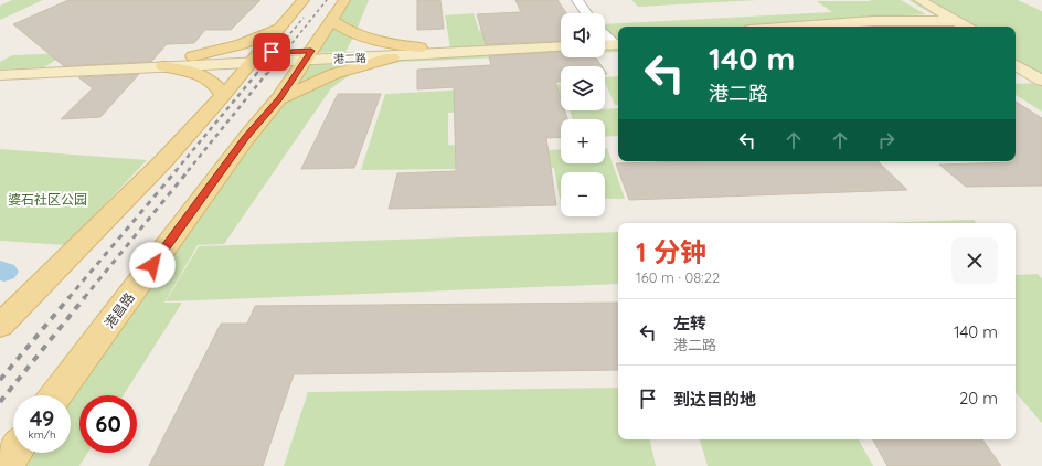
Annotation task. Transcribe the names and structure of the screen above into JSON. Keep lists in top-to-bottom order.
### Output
{
  "streets": {
    "main road": ["港昌路"],
    "street": ["港二路"]
  },
  "crossings": [
    ["港二路", "港昌路"]
  ],
  "parks": ["婆石社区公园"],
  "page": {
    "map_buttons": ["+", "−"],
    "turn": ["140 m", "港二路"],
    "heading": ["1 分钟", "160 m · 08:22"],
    "list": [
      {
        "name": "左转",
        "note": "港二路",
        "value": "140 m"
      },
      {
        "name": "到达目的地",
        "value": "20 m"
      }
    ],
    "speed": "49 km/h",
    "limit": "60"
  }
}
